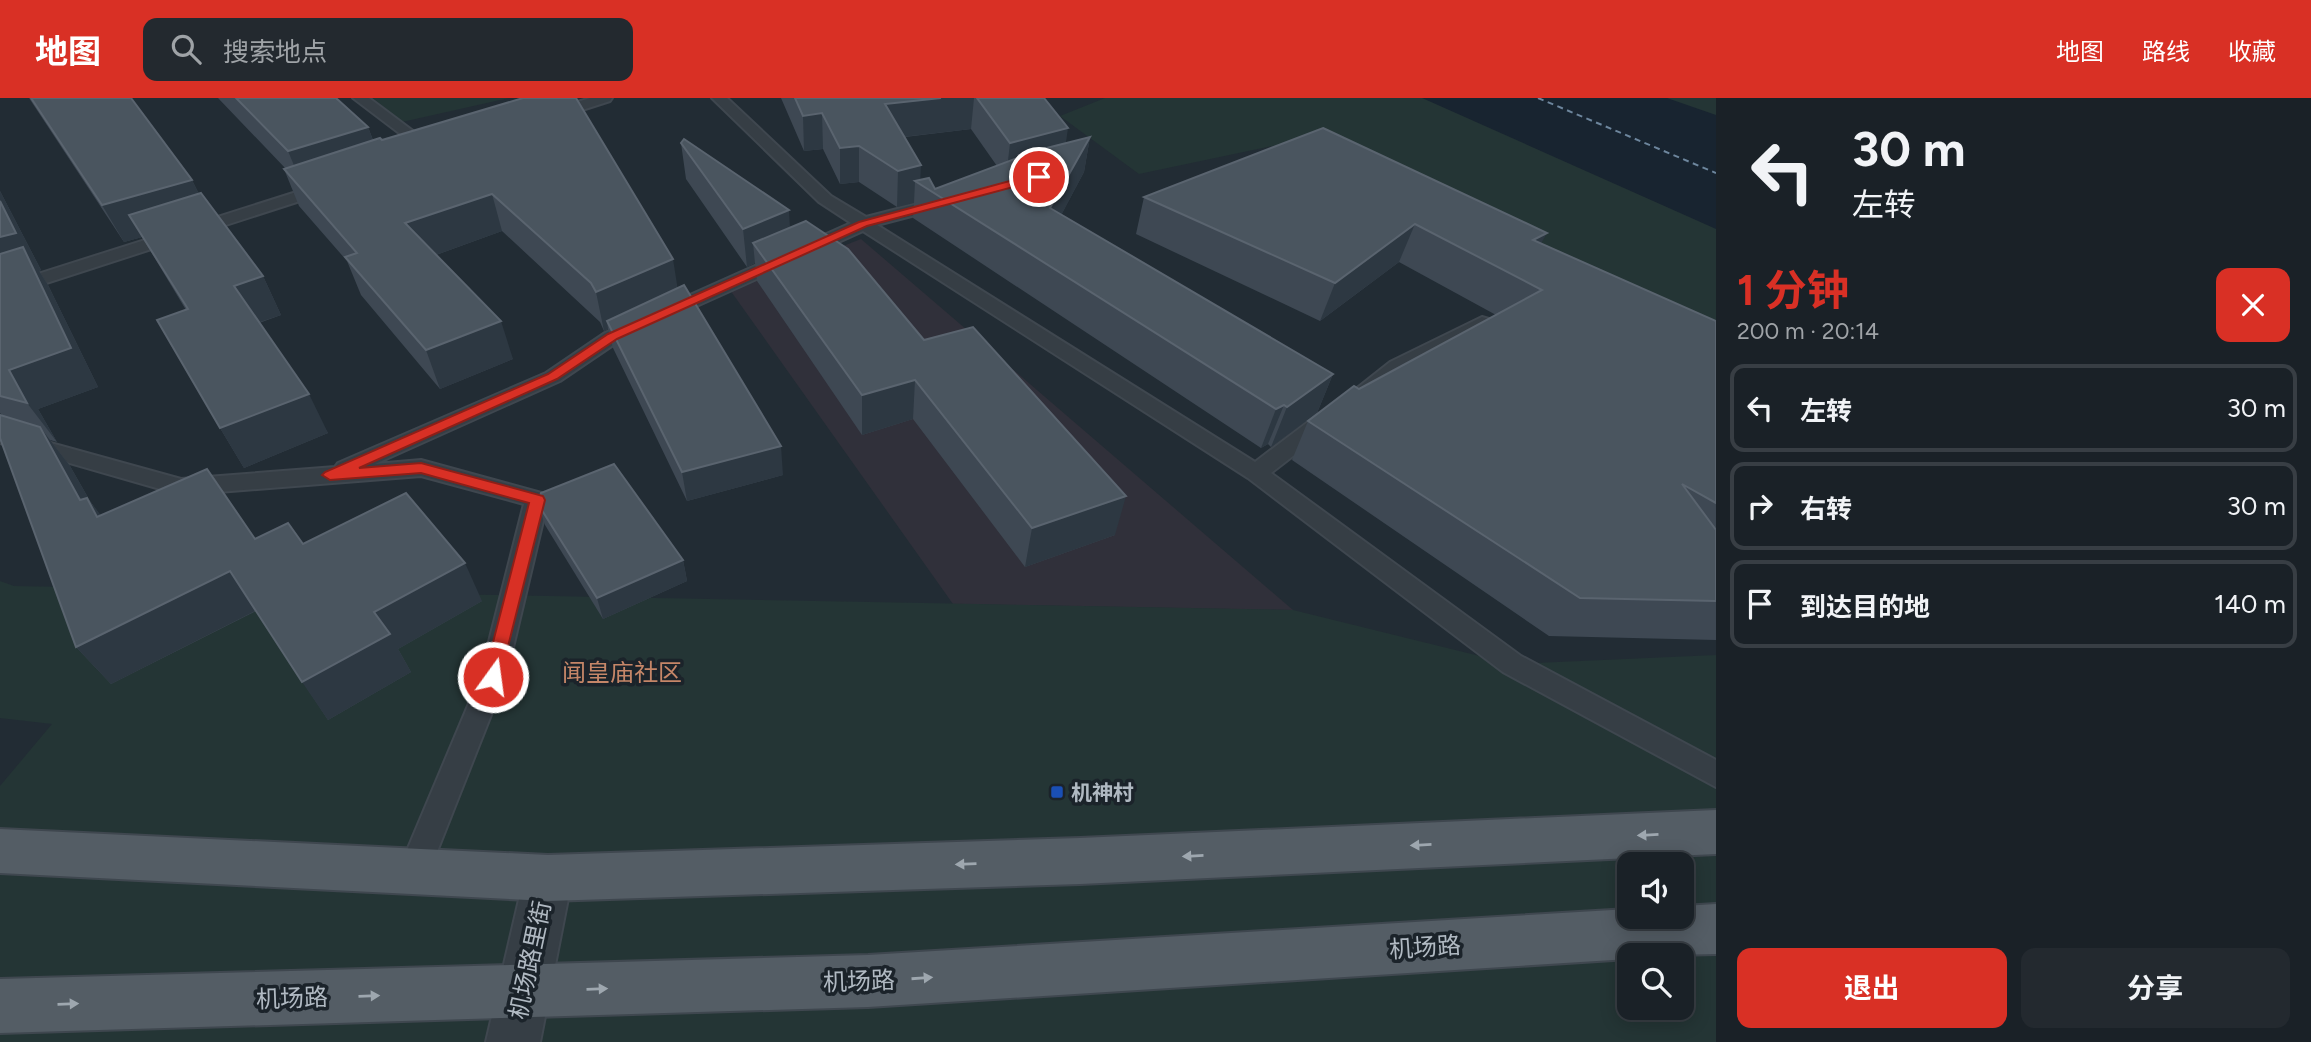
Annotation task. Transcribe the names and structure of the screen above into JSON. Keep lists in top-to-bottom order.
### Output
{
  "streets": {
    "main road": ["机场路"],
    "street": ["机场路里街"]
  },
  "crossings": [
    ["机场路", "机场路里街"]
  ],
  "districts": ["闻皇庙社区"],
  "places": {
    "transit": ["机神村"]
  },
  "page": {
    "header": "地图",
    "search": "搜索地点",
    "nav": ["地图", "路线", "收藏"],
    "turn": ["30 m", "左转"],
    "heading": ["1 分钟", "200 m · 20:14"],
    "list": [
      {
        "name": "左转",
        "value": "30 m"
      },
      {
        "name": "右转",
        "value": "30 m"
      },
      {
        "name": "到达目的地",
        "value": "140 m"
      }
    ],
    "buttons": ["退出", "分享"]
  }
}
